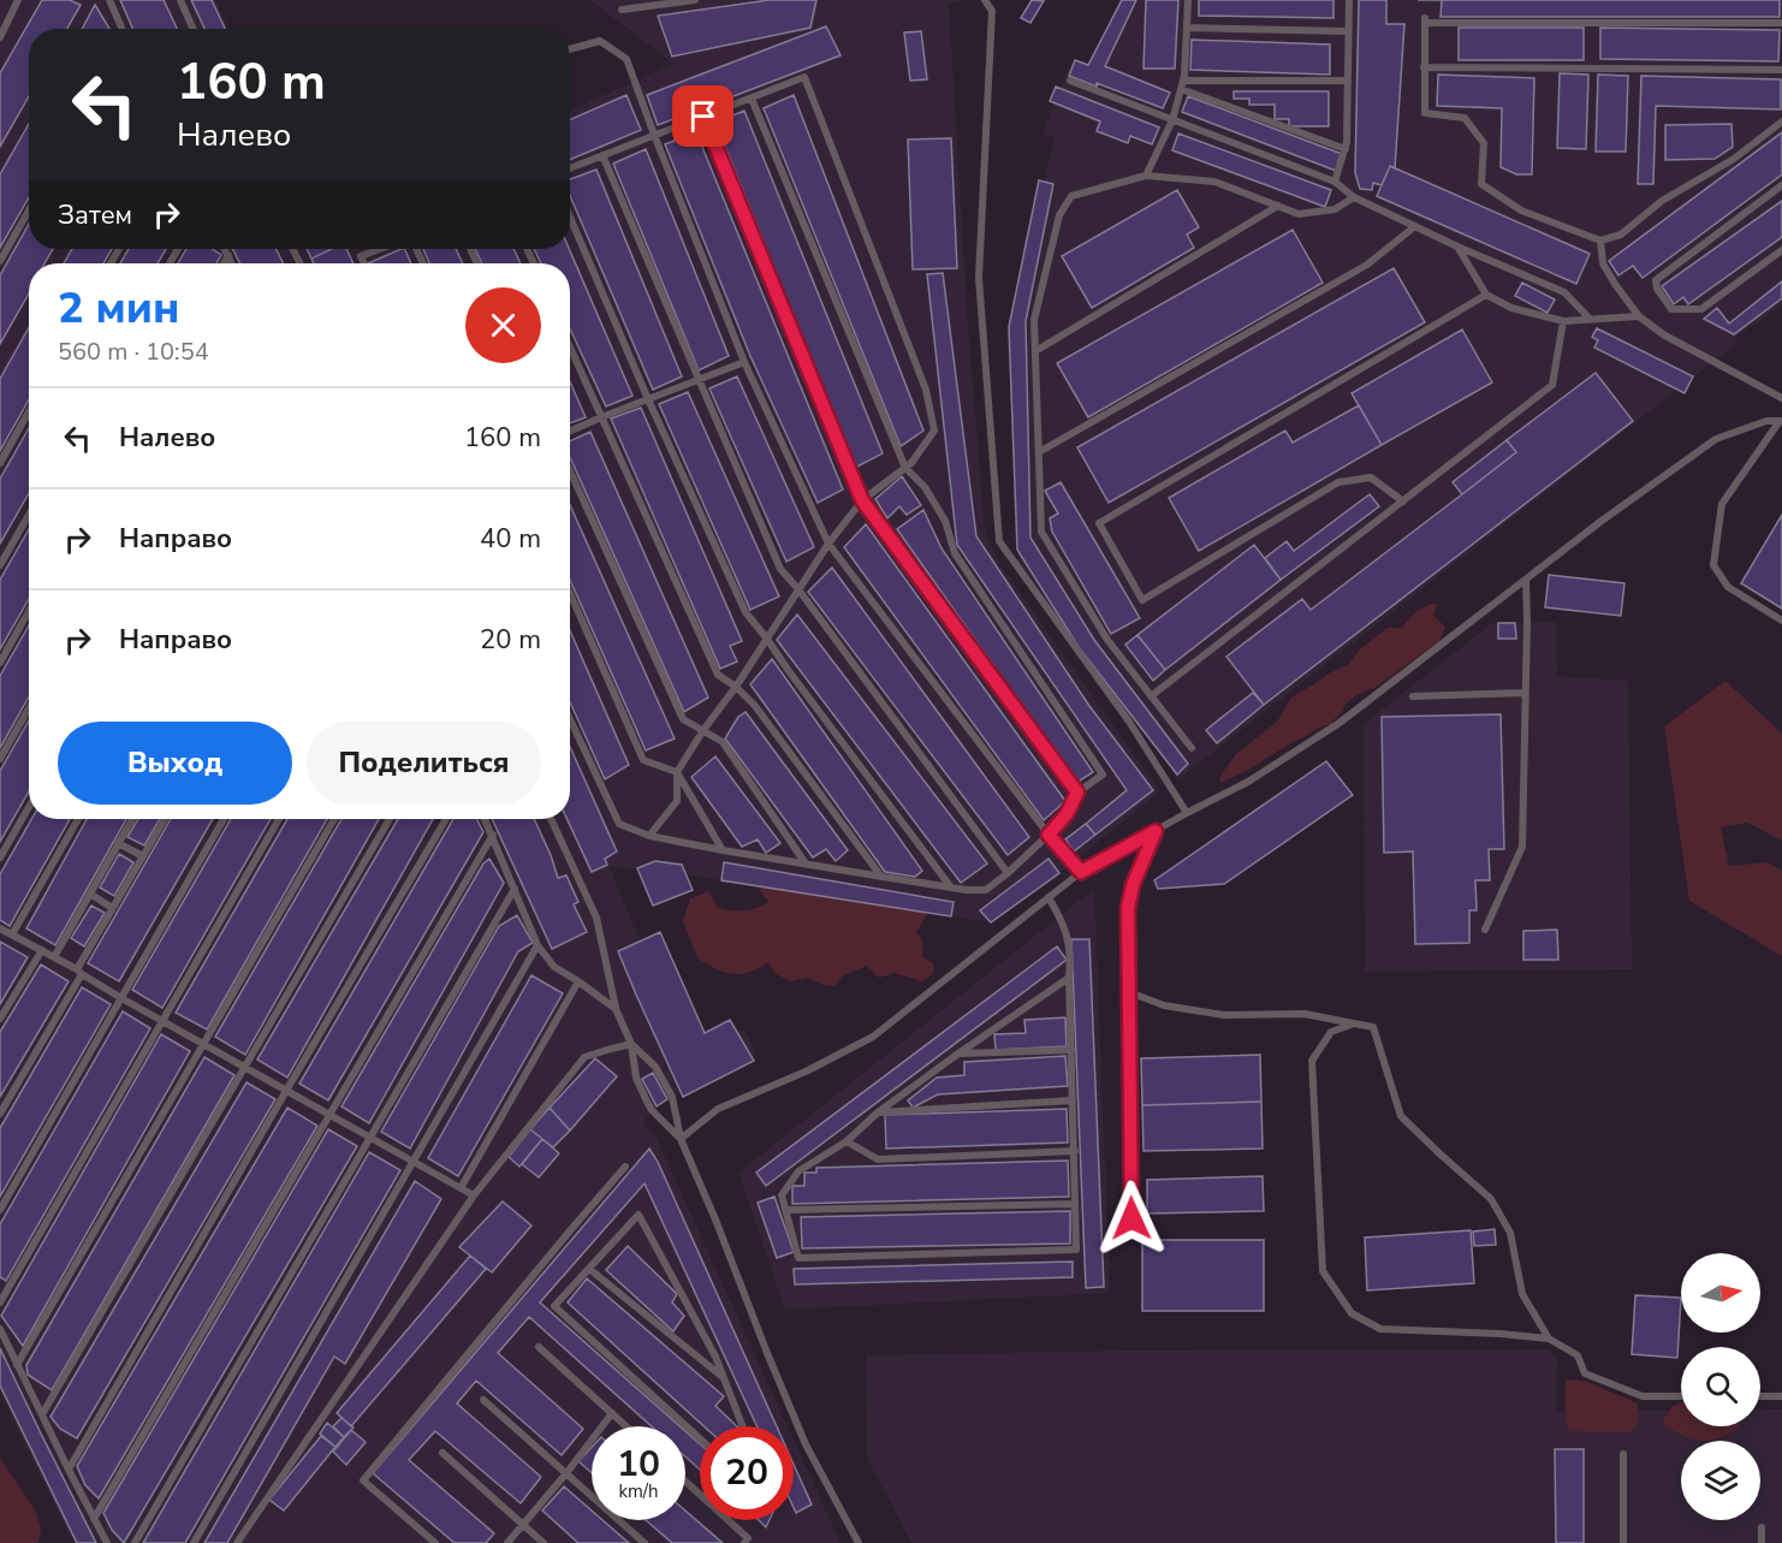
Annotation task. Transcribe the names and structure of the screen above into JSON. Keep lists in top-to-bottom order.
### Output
{
  "north": "right",
  "page": {
    "turn": ["160 m", "Налево"],
    "then": "Затем",
    "heading": ["2 мин", "560 m · 10:54"],
    "list": [
      {
        "name": "Налево",
        "value": "160 m"
      },
      {
        "name": "Направо",
        "value": "40 m"
      },
      {
        "name": "Направо",
        "value": "20 m"
      }
    ],
    "buttons": ["Выход", "Поделиться"],
    "speed": "10 km/h",
    "limit": "20"
  }
}
